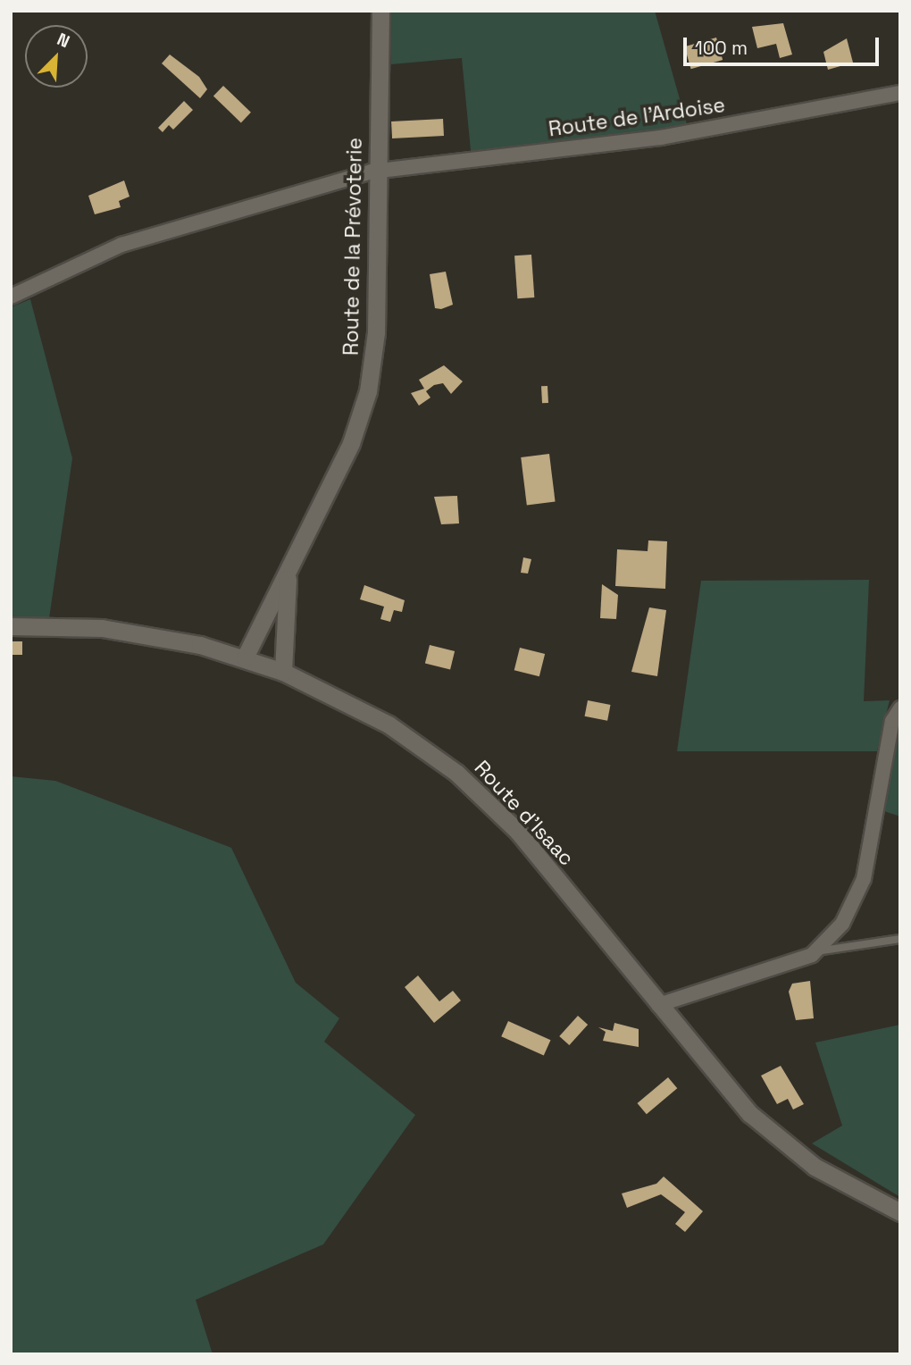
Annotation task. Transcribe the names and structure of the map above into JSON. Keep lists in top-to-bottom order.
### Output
{
  "streets": {
    "street": ["Route de l'Ardoise", "Route de la Prévoterie", "Route d'Isaac"]
  },
  "crossings": [
    ["Route de l'Ardoise", "Route de la Prévoterie"],
    ["Route de la Prévoterie", "Route d'Isaac"]
  ],
  "scale_bar": "100 m",
  "north": "top right"
}
